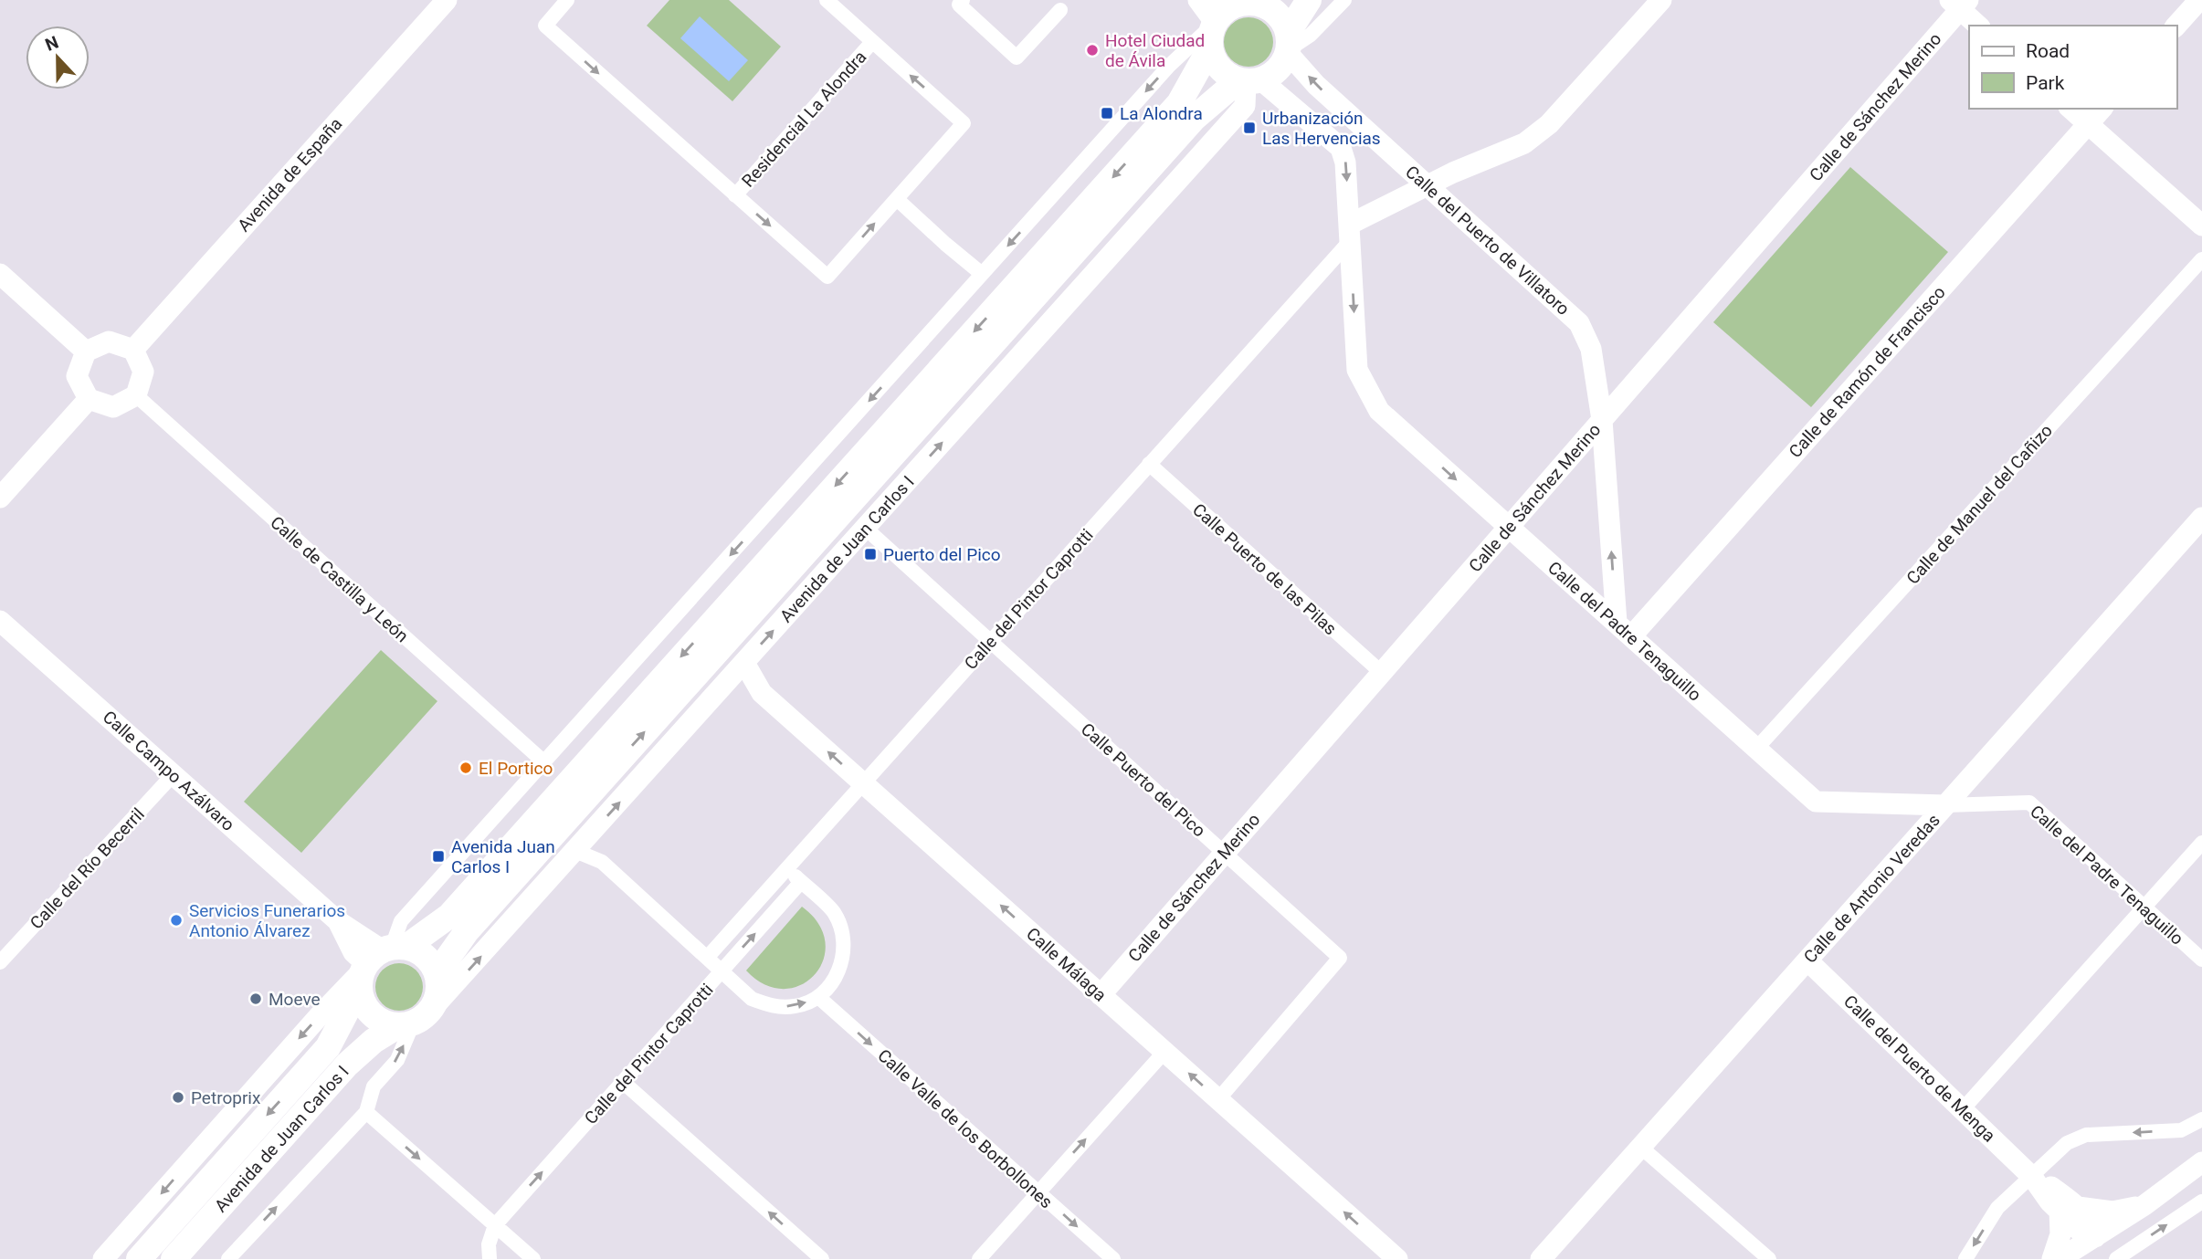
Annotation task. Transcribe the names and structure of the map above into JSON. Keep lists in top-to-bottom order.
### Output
{
  "streets": {
    "highway": ["Avenida de Juan Carlos I"],
    "street": [
      "Calle de Sánchez Merino",
      "Residencial La Alondra",
      "Avenida de España",
      "Calle del Puerto de Villatoro",
      "Calle de Ramón de Francisco",
      "Calle de Manuel del Cañizo",
      "Calle Puerto de las Pilas",
      "Calle de Castilla y León",
      "Calle del Pintor Caprotti",
      "Calle del Padre Tenaguillo",
      "Calle Campo Azálvaro",
      "Calle Puerto del Pico",
      "Calle del Río Becerril",
      "Calle de Antonio Veredas",
      "Calle Málaga",
      "Calle del Puerto de Menga",
      "Calle Valle de los Borbollones"
    ]
  },
  "crossings": [
    ["Calle de Sánchez Merino", "Calle del Puerto de Villatoro"],
    ["Calle de Sánchez Merino", "Calle Puerto de las Pilas"],
    ["Calle de Sánchez Merino", "Calle del Padre Tenaguillo"],
    ["Calle de Sánchez Merino", "Calle Puerto del Pico"],
    ["Calle de Sánchez Merino", "Calle Málaga"],
    ["Avenida de España", "Calle de Castilla y León"],
    ["Calle del Puerto de Villatoro", "Calle de Ramón de Francisco"],
    ["Calle del Puerto de Villatoro", "Avenida de Juan Carlos I"],
    ["Calle del Puerto de Villatoro", "Calle del Pintor Caprotti"],
    ["Calle del Puerto de Villatoro", "Calle del Padre Tenaguillo"],
    ["Calle de Ramón de Francisco", "Calle del Padre Tenaguillo"],
    ["Calle de Manuel del Cañizo", "Calle del Padre Tenaguillo"],
    ["Avenida de Juan Carlos I", "Calle de Castilla y León"],
    ["Avenida de Juan Carlos I", "Calle del Padre Tenaguillo"],
    ["Avenida de Juan Carlos I", "Calle Campo Azálvaro"],
    ["Avenida de Juan Carlos I", "Calle Puerto del Pico"],
    ["Avenida de Juan Carlos I", "Calle Málaga"],
    ["Calle Puerto de las Pilas", "Calle del Pintor Caprotti"],
    ["Calle del Pintor Caprotti", "Calle del Padre Tenaguillo"],
    ["Calle del Pintor Caprotti", "Calle Puerto del Pico"],
    ["Calle del Pintor Caprotti", "Calle Málaga"],
    ["Calle del Padre Tenaguillo", "Calle de Antonio Veredas"],
    ["Calle Campo Azálvaro", "Calle del Río Becerril"],
    ["Calle Puerto del Pico", "Calle Málaga"],
    ["Calle de Antonio Veredas", "Calle del Puerto de Menga"]
  ],
  "one_way": [
    "Calle del Puerto de Villatoro",
    "Calle del Padre Tenaguillo",
    "Calle Málaga",
    "Calle Valle de los Borbollones"
  ],
  "places": {
    "other": [
      "Hotel Ciudad de Ávila",
      "El Portico",
      "Servicios Funerarios Antonio Álvarez",
      "Moeve",
      "Petroprix"
    ],
    "transit": [
      "La Alondra",
      "Urbanización Las Hervencias",
      "Puerto del Pico",
      "Avenida Juan Carlos I"
    ]
  },
  "legend": ["Road", "Park"],
  "north": "top"
}
